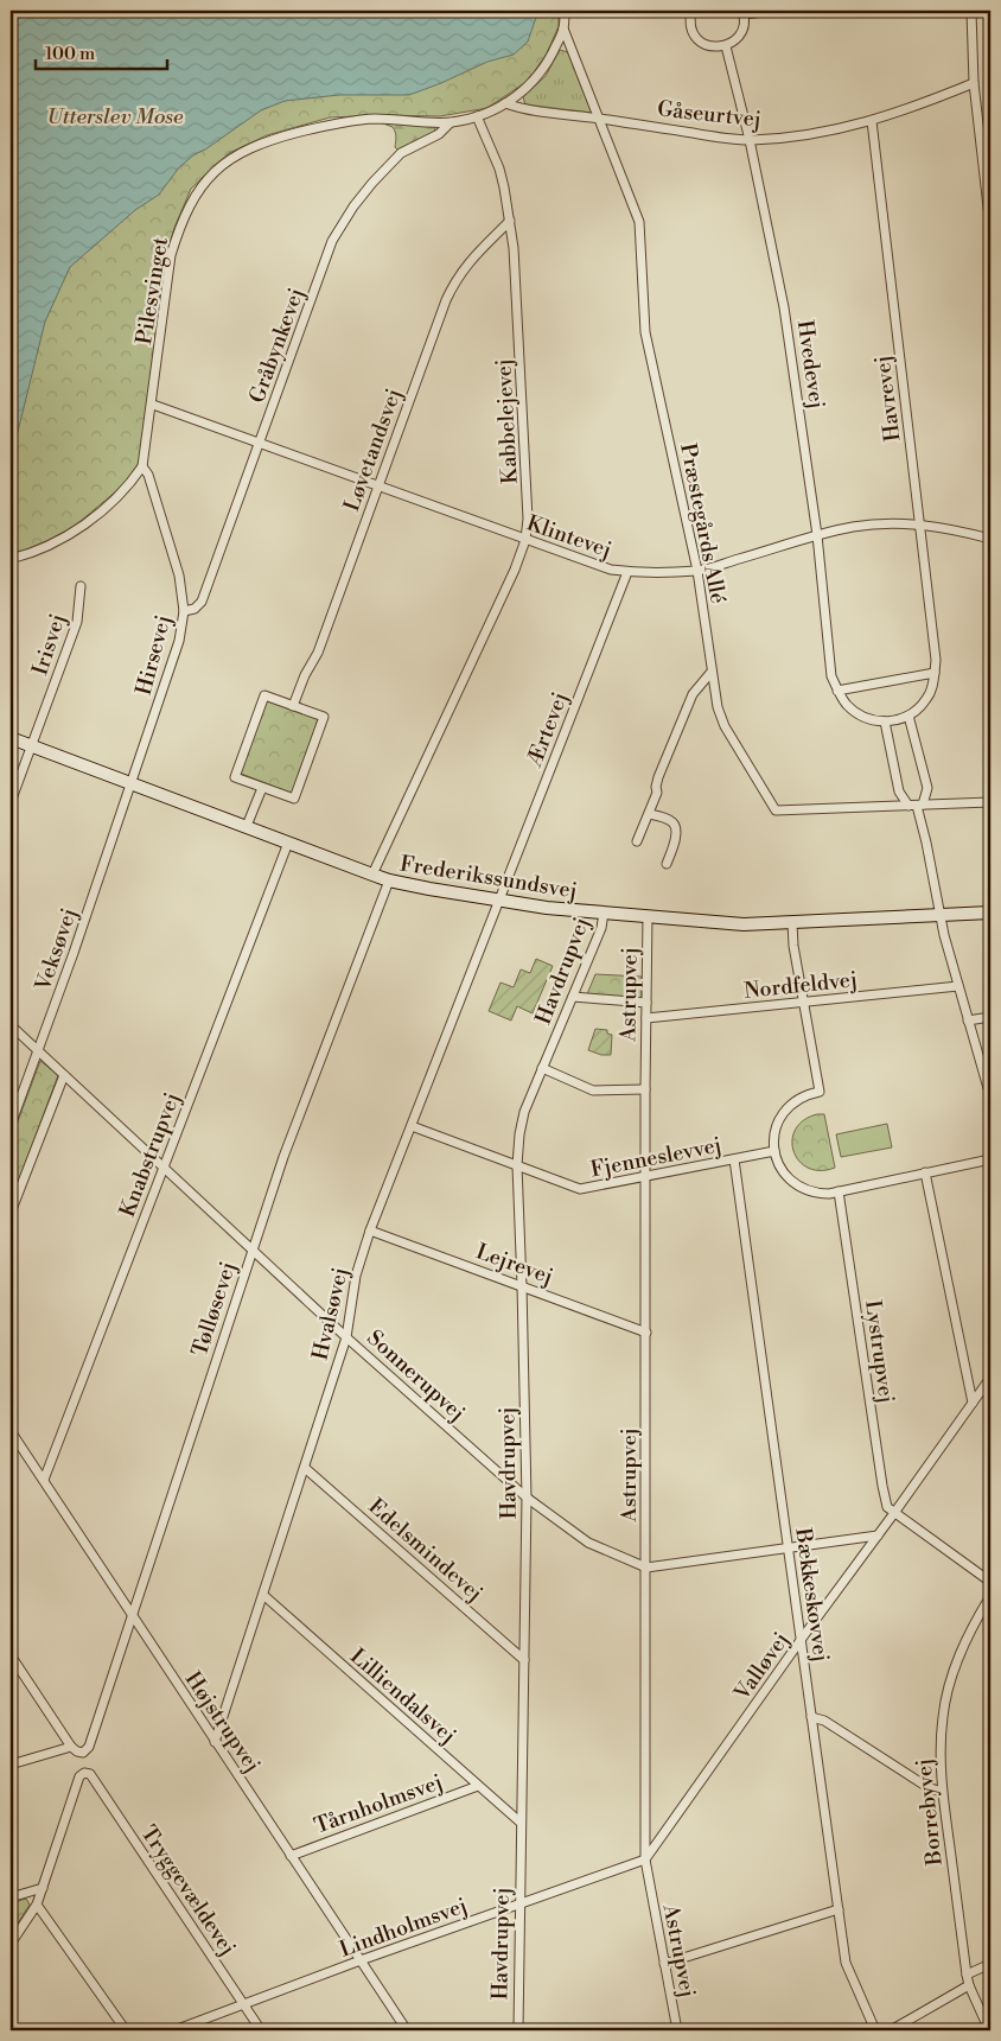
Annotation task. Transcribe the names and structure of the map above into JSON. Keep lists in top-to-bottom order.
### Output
{
  "streets": {
    "main road": ["Frederikssundsvej"],
    "street": [
      "Gåseurtvej",
      "Pilesvinget",
      "Gråbynkevej",
      "Hvedevej",
      "Havrevej",
      "Kabbelejevej",
      "Løvetandsvej",
      "Præstegårds Allé",
      "Klintevej",
      "Irisvej",
      "Hirsevej",
      "Ærtevej",
      "Veksøvej",
      "Havdrupvej",
      "Nordfeldvej",
      "Astrupvej",
      "Knabstrupvej",
      "Fjenneslevvej",
      "Lejrevej",
      "Tølløsevej",
      "Hvalsøvej",
      "Lystrupvej",
      "Sonnerupvej",
      "Edelsmindevej",
      "Bækkeskovvej",
      "Valløvej",
      "Lilliendalsvej",
      "Højstrupvej",
      "Tårnholmsvej",
      "Borrebyvej",
      "Tryggevældevej",
      "Lindholmsvej"
    ]
  },
  "crossings": [
    ["Gåseurtvej", "Pilesvinget"],
    ["Gåseurtvej", "Hvedevej"],
    ["Gåseurtvej", "Havrevej"],
    ["Gåseurtvej", "Præstegårds Allé"],
    ["Pilesvinget", "Gråbynkevej"],
    ["Pilesvinget", "Kabbelejevej"],
    ["Pilesvinget", "Præstegårds Allé"],
    ["Pilesvinget", "Klintevej"],
    ["Pilesvinget", "Hirsevej"],
    ["Gråbynkevej", "Klintevej"],
    ["Gråbynkevej", "Hirsevej"],
    ["Hvedevej", "Klintevej"],
    ["Havrevej", "Klintevej"],
    ["Kabbelejevej", "Løvetandsvej"],
    ["Kabbelejevej", "Klintevej"],
    ["Kabbelejevej", "Frederikssundsvej"],
    ["Løvetandsvej", "Klintevej"],
    ["Præstegårds Allé", "Klintevej"],
    ["Klintevej", "Ærtevej"],
    ["Irisvej", "Frederikssundsvej"],
    ["Hirsevej", "Frederikssundsvej"],
    ["Hirsevej", "Veksøvej"],
    ["Ærtevej", "Frederikssundsvej"],
    ["Ærtevej", "Hvalsøvej"],
    ["Frederikssundsvej", "Veksøvej"],
    ["Frederikssundsvej", "Havdrupvej"],
    ["Frederikssundsvej", "Astrupvej"],
    ["Frederikssundsvej", "Knabstrupvej"],
    ["Frederikssundsvej", "Tølløsevej"],
    ["Frederikssundsvej", "Hvalsøvej"],
    ["Veksøvej", "Sonnerupvej"],
    ["Havdrupvej", "Fjenneslevvej"],
    ["Havdrupvej", "Lejrevej"],
    ["Havdrupvej", "Sonnerupvej"],
    ["Havdrupvej", "Edelsmindevej"],
    ["Havdrupvej", "Lilliendalsvej"],
    ["Havdrupvej", "Lindholmsvej"],
    ["Nordfeldvej", "Astrupvej"],
    ["Astrupvej", "Fjenneslevvej"],
    ["Astrupvej", "Lejrevej"],
    ["Astrupvej", "Sonnerupvej"],
    ["Astrupvej", "Valløvej"],
    ["Astrupvej", "Lindholmsvej"],
    ["Knabstrupvej", "Sonnerupvej"],
    ["Knabstrupvej", "Højstrupvej"],
    ["Fjenneslevvej", "Hvalsøvej"],
    ["Fjenneslevvej", "Bækkeskovvej"],
    ["Lejrevej", "Hvalsøvej"],
    ["Tølløsevej", "Sonnerupvej"],
    ["Tølløsevej", "Højstrupvej"],
    ["Hvalsøvej", "Sonnerupvej"],
    ["Hvalsøvej", "Edelsmindevej"],
    ["Hvalsøvej", "Lilliendalsvej"],
    ["Hvalsøvej", "Højstrupvej"],
    ["Lystrupvej", "Valløvej"],
    ["Bækkeskovvej", "Valløvej"],
    ["Valløvej", "Lindholmsvej"],
    ["Lilliendalsvej", "Tårnholmsvej"],
    ["Højstrupvej", "Tårnholmsvej"],
    ["Højstrupvej", "Lindholmsvej"],
    ["Tryggevældevej", "Lindholmsvej"]
  ],
  "parks": ["Utterslev Mose"],
  "scale_bar": "100 m"
}
